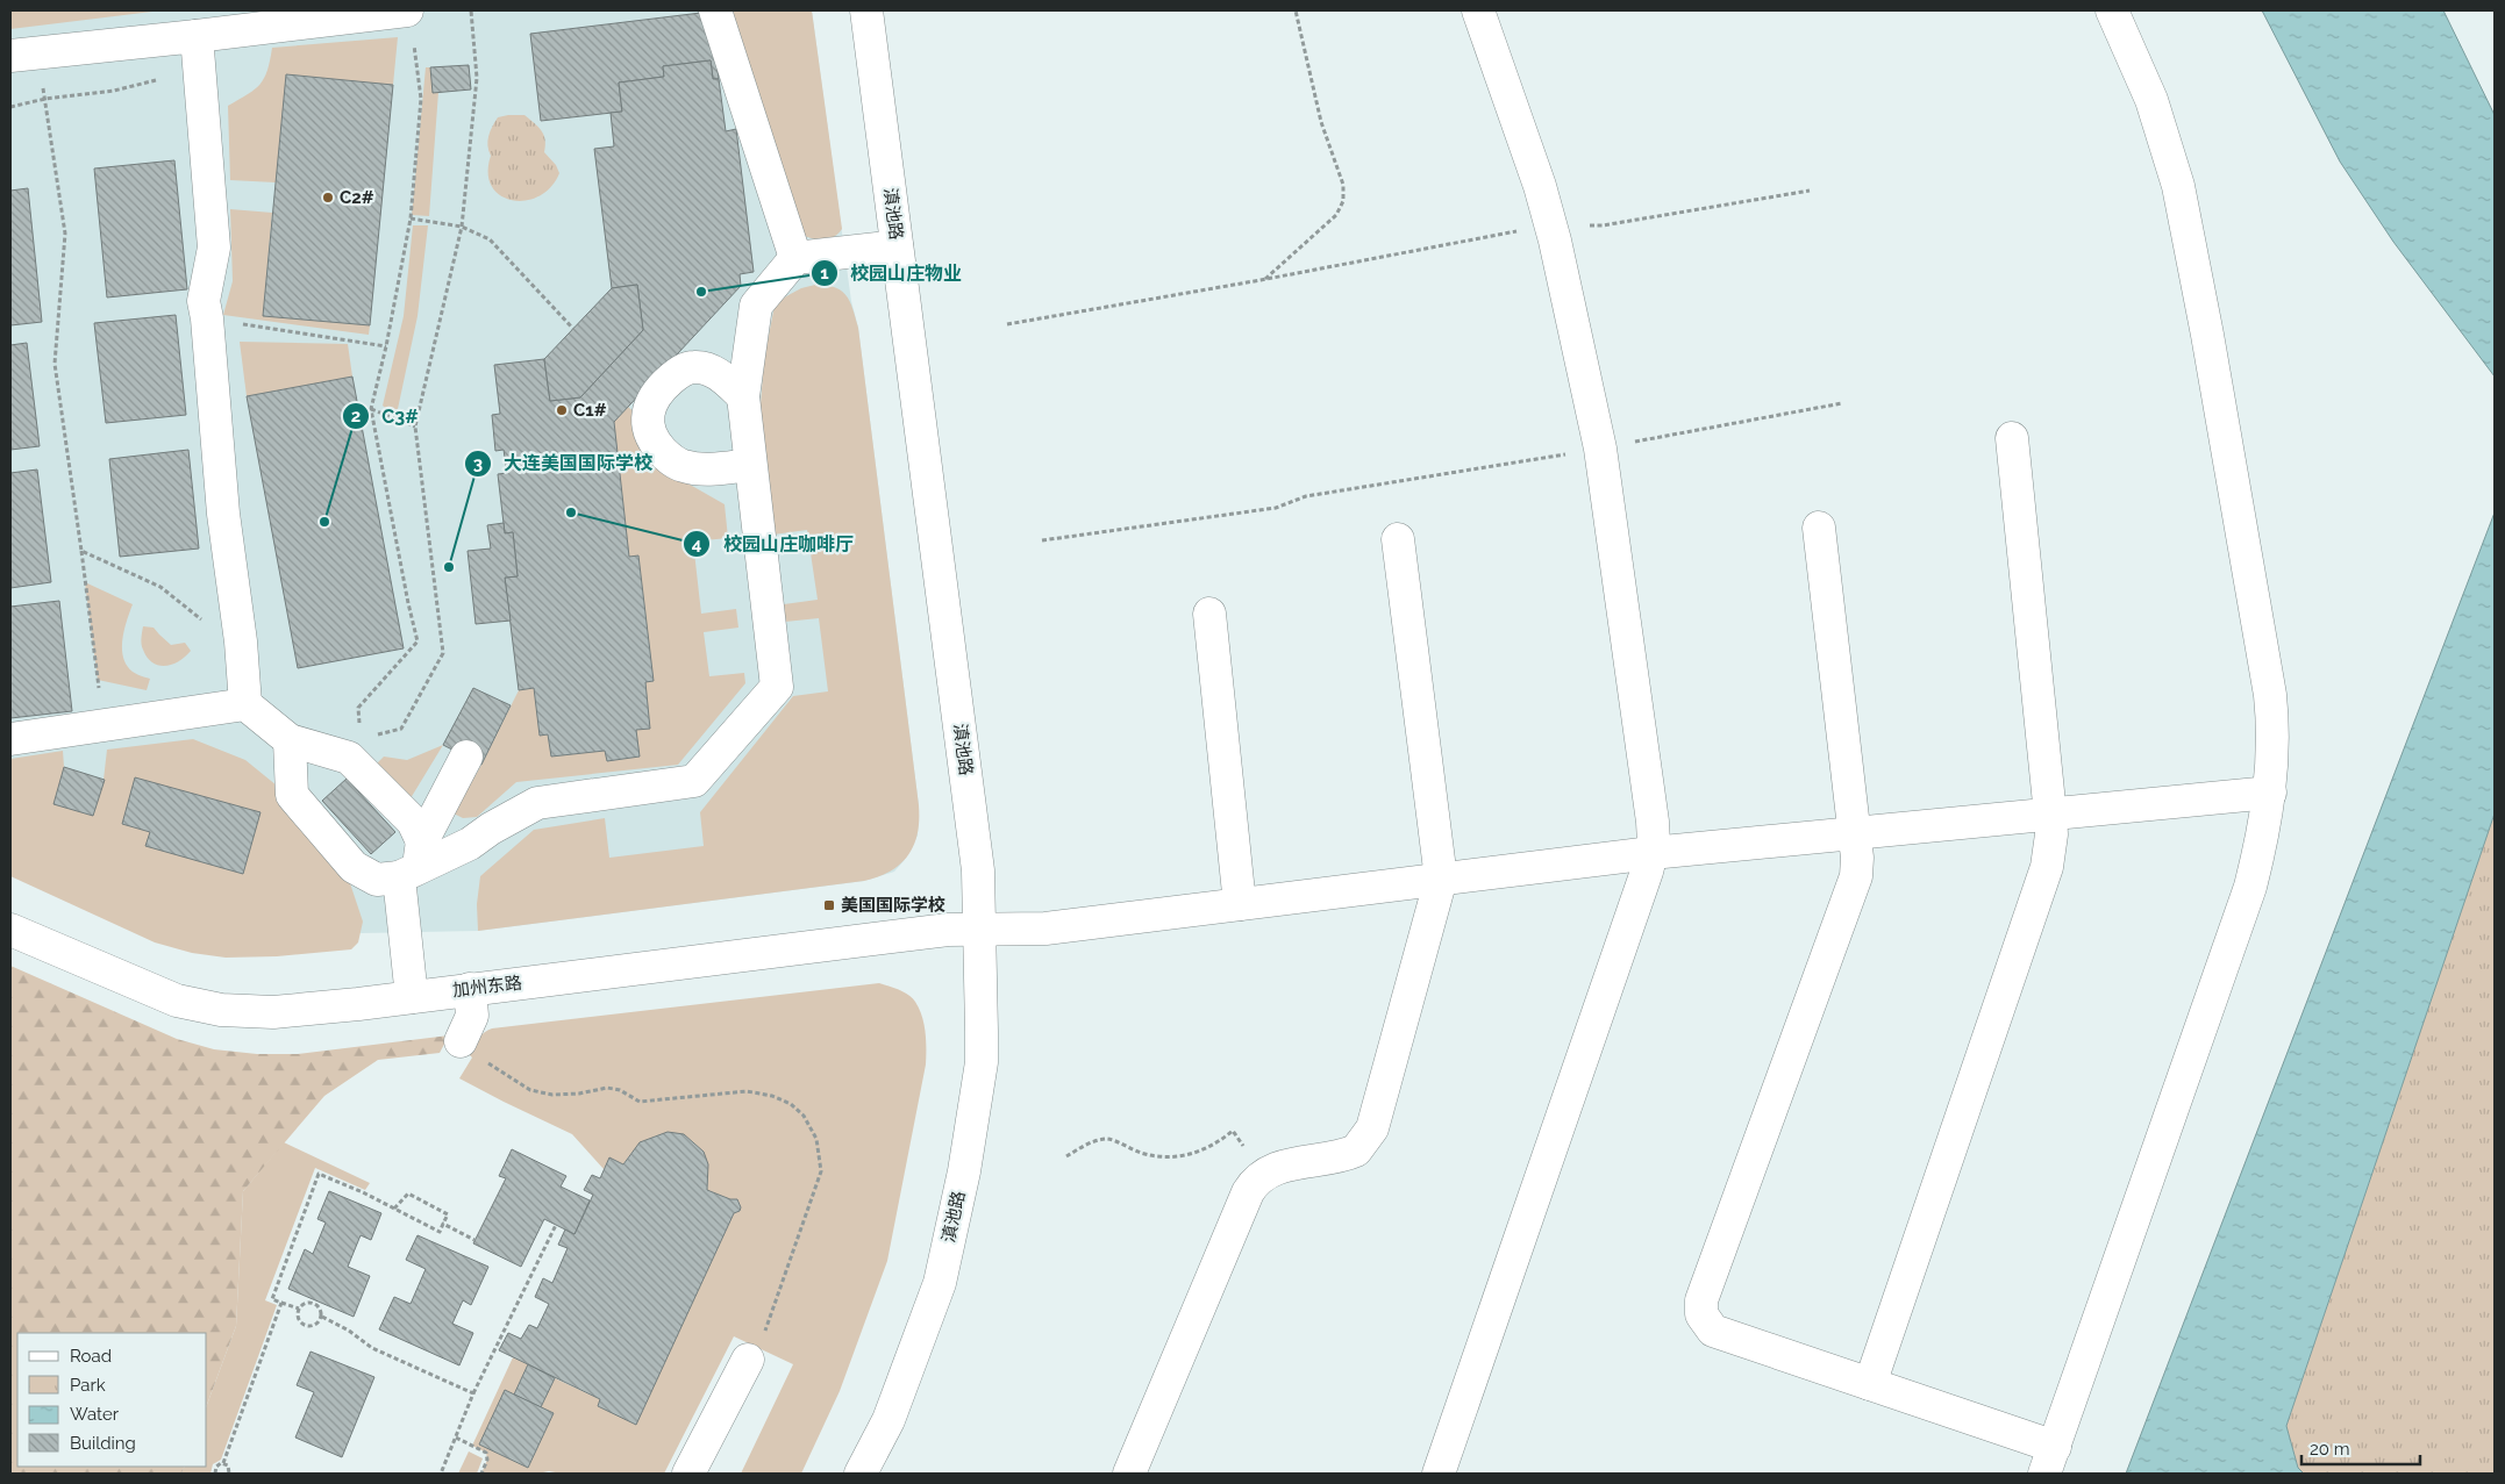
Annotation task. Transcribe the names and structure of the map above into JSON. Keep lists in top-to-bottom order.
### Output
{
  "streets": {
    "street": ["滇池路", "加州东路"]
  },
  "crossings": [
    ["滇池路", "加州东路"]
  ],
  "places": {
    "other": [
      "C2#",
      "校园山庄物业",
      "C1#",
      "校园山庄咖啡厅",
      "C3#",
      "大连美国国际学校"
    ],
    "transit": ["美国国际学校"]
  },
  "legend": [
    "Road",
    "Park",
    "Water",
    "Building"
  ],
  "scale_bar": "20 m"
}
